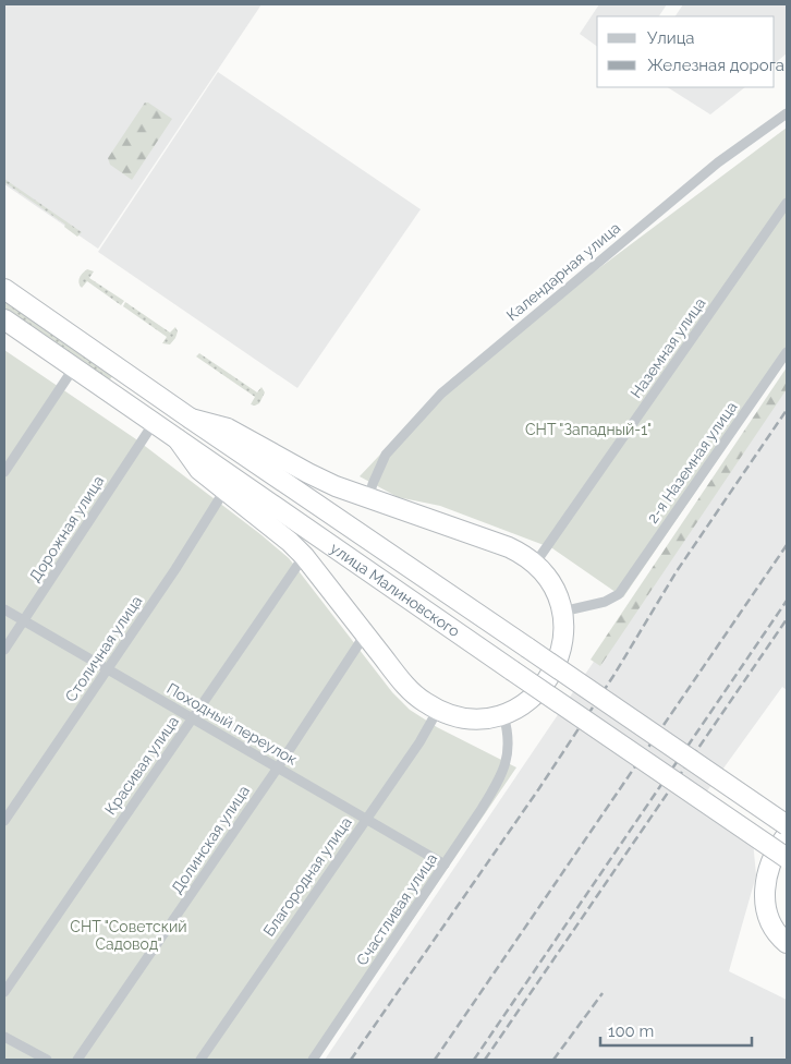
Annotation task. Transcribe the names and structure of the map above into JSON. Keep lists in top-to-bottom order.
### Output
{
  "streets": {
    "highway": ["улица Малиновского"],
    "street": [
      "Календарная улица",
      "Наземная улица",
      "2-я Наземная улица",
      "Дорожная улица",
      "Столичная улица",
      "Походный переулок",
      "Красивая улица",
      "Долинская улица",
      "Благородная улица",
      "Счастливая улица"
    ]
  },
  "crossings": [
    ["Дорожная улица", "улица Малиновского"],
    ["Дорожная улица", "Походный переулок"],
    ["Столичная улица", "Походный переулок"],
    ["Походный переулок", "Красивая улица"],
    ["Походный переулок", "Долинская улица"],
    ["Походный переулок", "Благородная улица"],
    ["Походный переулок", "Счастливая улица"]
  ],
  "parks": ["СНТ \"Западный-1\"", "СНТ \"Советский Садовод\""],
  "legend": ["Улица", "Железная дорога"],
  "scale_bar": "100 m"
}
